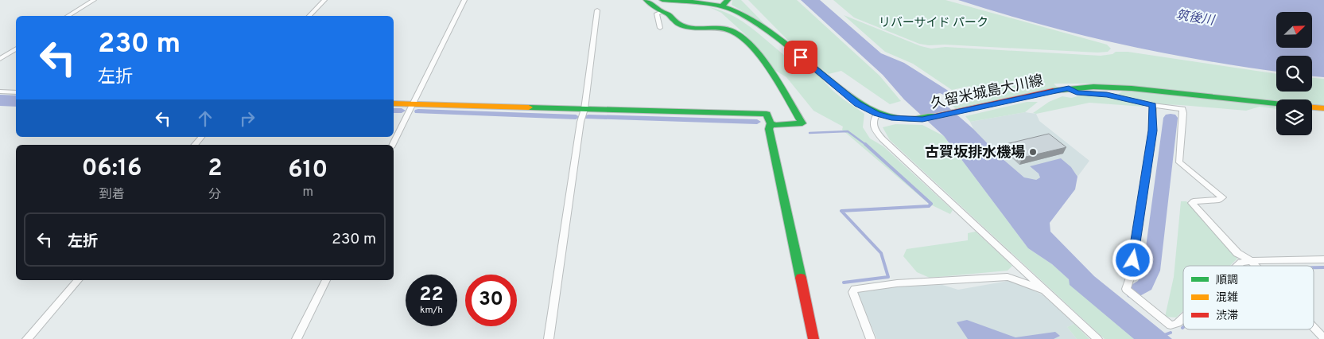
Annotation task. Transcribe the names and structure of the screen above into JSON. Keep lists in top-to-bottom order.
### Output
{
  "streets": {
    "street": ["久留米城島大川線"]
  },
  "water": ["筑後川"],
  "parks": ["リバーサイド パーク"],
  "places": ["古賀坂排水機場"],
  "legend": ["順調", "混雑", "渋滞"],
  "north": "top right",
  "page": {
    "turn": ["230 m", "左折"],
    "eta": [
      "06:16",
      "到着",
      "2",
      "分",
      "610",
      "m"
    ],
    "list": [
      {
        "name": "左折",
        "value": "230 m"
      }
    ],
    "speed": "22 km/h",
    "limit": "30"
  }
}
